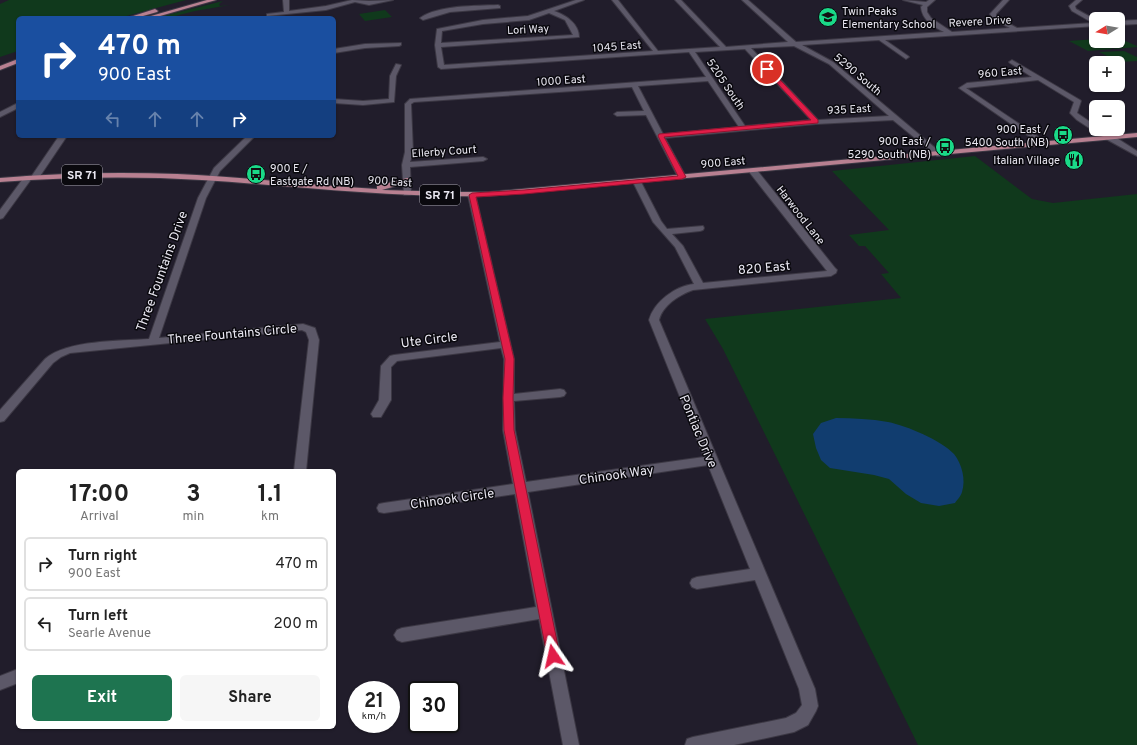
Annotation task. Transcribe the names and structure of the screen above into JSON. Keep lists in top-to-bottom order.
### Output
{
  "streets": {
    "main road": ["900 East", "SR 71"],
    "street": [
      "Revere Drive",
      "Lori Way",
      "1045 East",
      "960 East",
      "5290 South",
      "1000 East",
      "5205 South",
      "935 East",
      "Ellerby Court",
      "Harwood Lane",
      "820 East",
      "Three Fountains Drive",
      "Three Fountains Circle",
      "Ute Circle",
      "Pontiac Drive",
      "Chinook Way",
      "Chinook Circle"
    ]
  },
  "crossings": [
    ["Revere Drive", "1045 East"],
    ["Revere Drive", "5290 South"],
    ["Lori Way", "1045 East"],
    ["1045 East", "5290 South"],
    ["1045 East", "5205 South"],
    ["960 East", "900 East"],
    ["5290 South", "935 East"],
    ["5290 South", "900 East"],
    ["1000 East", "5205 South"],
    ["1000 East", "Ellerby Court"],
    ["5205 South", "935 East"],
    ["900 East", "Harwood Lane"],
    ["900 East", "Three Fountains Drive"],
    ["Harwood Lane", "820 East"],
    ["820 East", "Pontiac Drive"],
    ["Three Fountains Drive", "Three Fountains Circle"],
    ["Pontiac Drive", "Chinook Way"],
    ["Chinook Way", "Chinook Circle"]
  ],
  "places": {
    "school or university": ["Twin Peaks Elementary School"],
    "bus stop": ["900 East / 5400 South (NB)", "900 East / 5290 South (NB)", "900 E / Eastgate Rd (NB)"],
    "restaurant": ["Italian Village"]
  },
  "north": "left",
  "page": {
    "map_buttons": ["+", "−"],
    "turn": ["470 m", "900 East"],
    "eta": [
      "17:00",
      "Arrival",
      "3",
      "min",
      "1.1",
      "km"
    ],
    "list": [
      {
        "name": "Turn right",
        "note": "900 East",
        "value": "470 m"
      },
      {
        "name": "Turn left",
        "note": "Searle Avenue",
        "value": "200 m"
      }
    ],
    "buttons": ["Exit", "Share"],
    "speed": "21 km/h",
    "limit": "30"
  }
}
